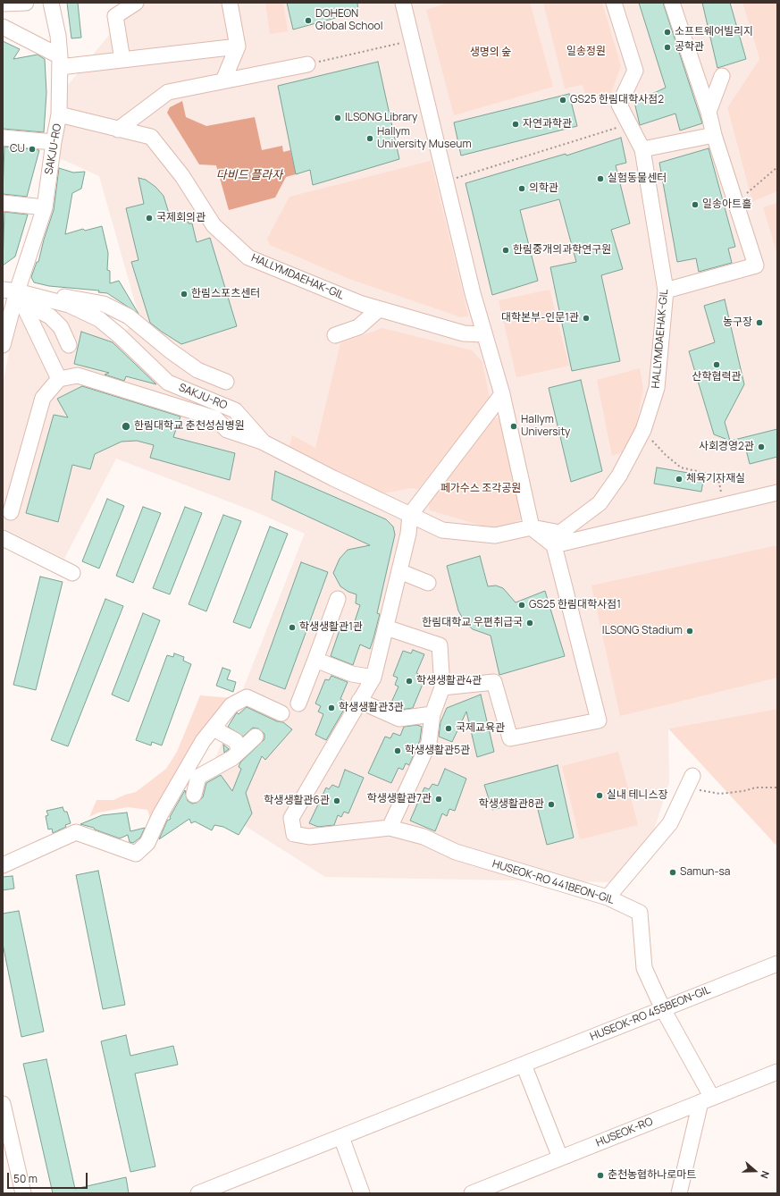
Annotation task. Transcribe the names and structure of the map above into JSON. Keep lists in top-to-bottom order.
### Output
{
  "streets": {
    "street": [
      "SAKJU-RO",
      "HALLYMDAEHAK-GIL",
      "HUSEOK-RO 441BEON-GIL",
      "HUSEOK-RO 455BEON-GIL",
      "HUSEOK-RO"
    ]
  },
  "crossings": [
    ["SAKJU-RO", "HALLYMDAEHAK-GIL"],
    ["HUSEOK-RO 441BEON-GIL", "HUSEOK-RO 455BEON-GIL"],
    ["HUSEOK-RO 441BEON-GIL", "HUSEOK-RO"]
  ],
  "water": ["다비드 플라자"],
  "parks": ["일송정원", "생명의 숲", "페가수스 조각공원"],
  "places": [
    "DOHEON Global School",
    "소프트웨어빌리지",
    "공학관",
    "GS25 한림대학사점2",
    "ILSONG Library",
    "자연과학관",
    "Hallym University Museum",
    "CU",
    "실험동물센터",
    "의학관",
    "일송아트홀",
    "국제회의관",
    "한림중개의과학연구원",
    "한림스포츠센터",
    "대학본부-인문1관",
    "농구장",
    "산학협력관",
    "한림대학교 춘천성심병원",
    "Hallym University",
    "사회경영2관",
    "체육기자재실",
    "GS25 한림대학사점1",
    "한림대학교 우편취급국",
    "학생생활관1관",
    "ILSONG Stadium",
    "학생생활관4관",
    "학생생활관3관",
    "국제교육관",
    "학생생활관5관",
    "실내 테니스장",
    "학생생활관7관",
    "학생생활관6관",
    "학생생활관8관",
    "Samun-sa",
    "춘천농협하나로마트"
  ],
  "scale_bar": "50 m",
  "north": "right"
}
